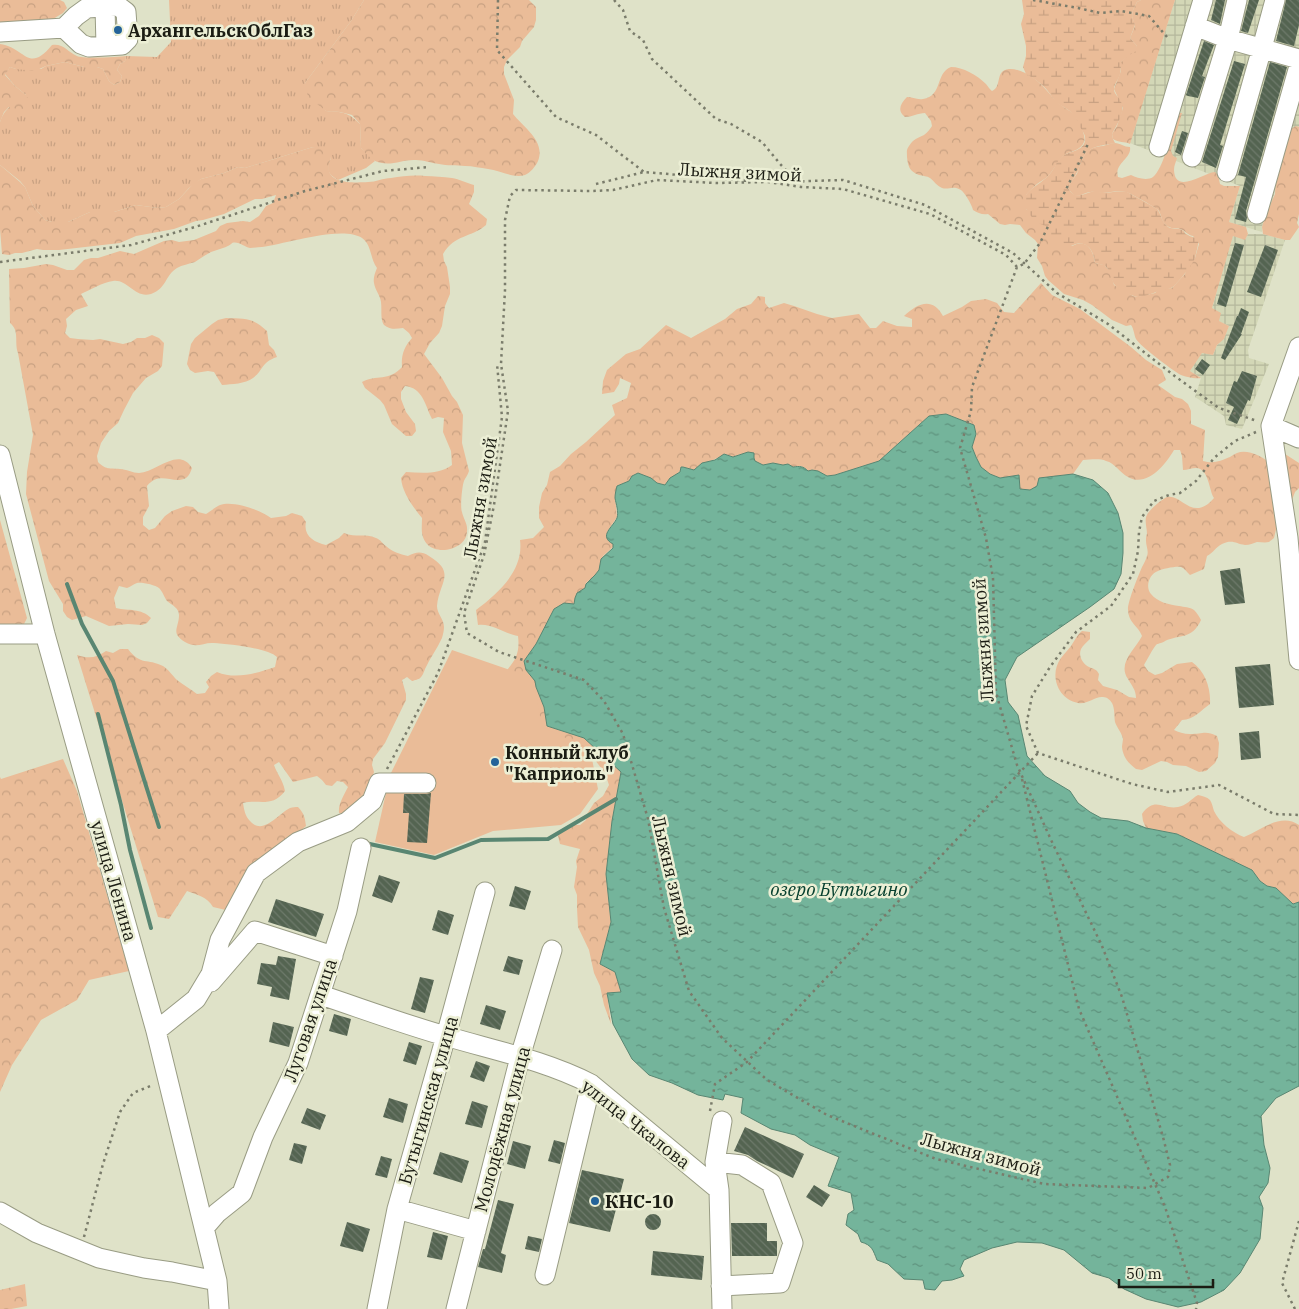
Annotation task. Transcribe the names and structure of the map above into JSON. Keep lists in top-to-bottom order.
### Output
{
  "streets": {
    "street": [
      "улица Ленина",
      "Луговая улица",
      "Бутыгинская улица",
      "улица Чкалова",
      "Молодёжная улица"
    ],
    "path": ["Лыжня зимой"]
  },
  "crossings": [
    ["улица Ленина", "Луговая улица"],
    ["Луговая улица", "улица Чкалова"],
    ["Бутыгинская улица", "улица Чкалова"],
    ["улица Чкалова", "Молодёжная улица"]
  ],
  "water": ["озеро Бутыгино"],
  "places": ["АрхангельскОблГаз", "Конный клуб \"Каприоль\"", "КНС-10"],
  "scale_bar": "50 m"
}
